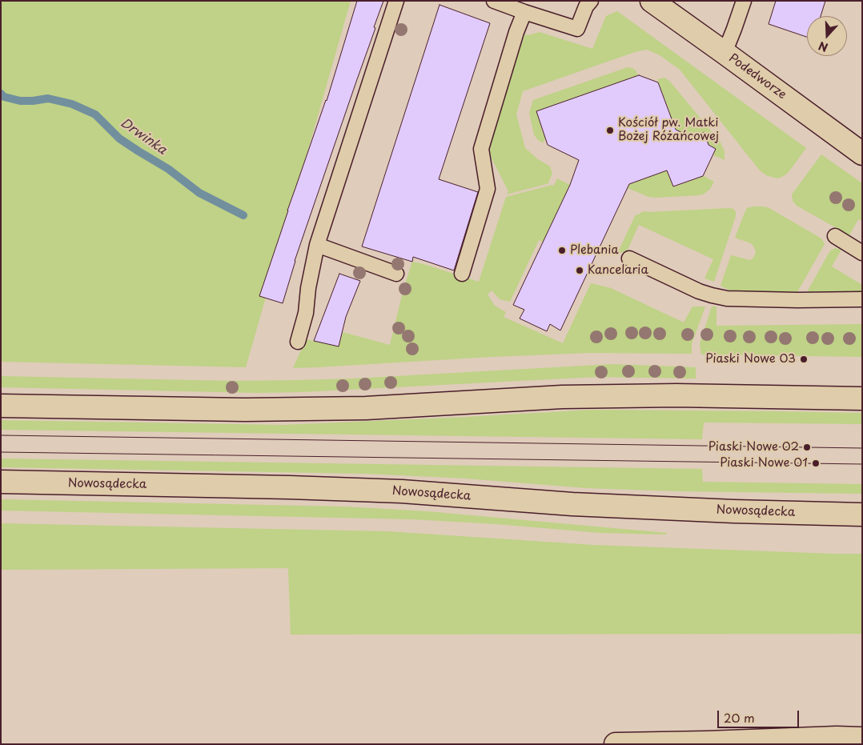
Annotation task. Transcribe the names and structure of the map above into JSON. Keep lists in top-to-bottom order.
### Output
{
  "streets": {
    "main road": ["Podedworze", "Nowosądecka"]
  },
  "water": ["Drwinka"],
  "places": [
    "Kościół pw. Matki Bożej Różańcowej",
    "Plebania",
    "Kancelaria",
    "Piaski Nowe 03",
    "Piaski Nowe 02",
    "Piaski Nowe 01"
  ],
  "scale_bar": "20 m",
  "north": "bottom"
}
